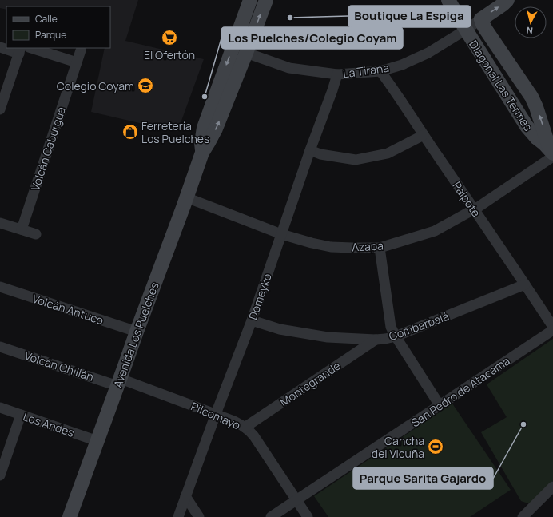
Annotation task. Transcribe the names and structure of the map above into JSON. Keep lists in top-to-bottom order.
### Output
{
  "streets": {
    "main road": ["La Tirana", "Diagonal Las Termas", "Avenida Los Puelches"],
    "street": [
      "Volcán Caburgua",
      "Paipote",
      "Azapa",
      "Domeyko",
      "Volcán Antuco",
      "Combarbalá",
      "Volcán Chillán",
      "Montegrande",
      "San Pedro de Atacama",
      "Pilcomayo",
      "Los Andes"
    ]
  },
  "crossings": [
    ["La Tirana", "Diagonal Las Termas"],
    ["La Tirana", "Paipote"],
    ["La Tirana", "Domeyko"],
    ["La Tirana", "Avenida Los Puelches"],
    ["Diagonal Las Termas", "Azapa"],
    ["Paipote", "Azapa"],
    ["Paipote", "Combarbalá"],
    ["Azapa", "Domeyko"],
    ["Azapa", "Avenida Los Puelches"],
    ["Domeyko", "Combarbalá"],
    ["Domeyko", "Pilcomayo"],
    ["Volcán Antuco", "Avenida Los Puelches"],
    ["Combarbalá", "Montegrande"],
    ["Avenida Los Puelches", "Volcán Chillán"],
    ["Avenida Los Puelches", "Pilcomayo"],
    ["Avenida Los Puelches", "Los Andes"],
    ["Volcán Chillán", "Pilcomayo"],
    ["Montegrande", "Pilcomayo"],
    ["San Pedro de Atacama", "Pilcomayo"]
  ],
  "places": {
    "other": ["Boutique La Espiga", "Los Puelches/Colegio Coyam", "Parque Sarita Gajardo"],
    "supermarket": ["El Ofertón"],
    "school or university": ["Colegio Coyam"],
    "shop": ["Ferretería Los Puelches"],
    "sports": ["Cancha del Vicuña"]
  },
  "legend": ["Calle", "Parque"],
  "north": "bottom"
}
